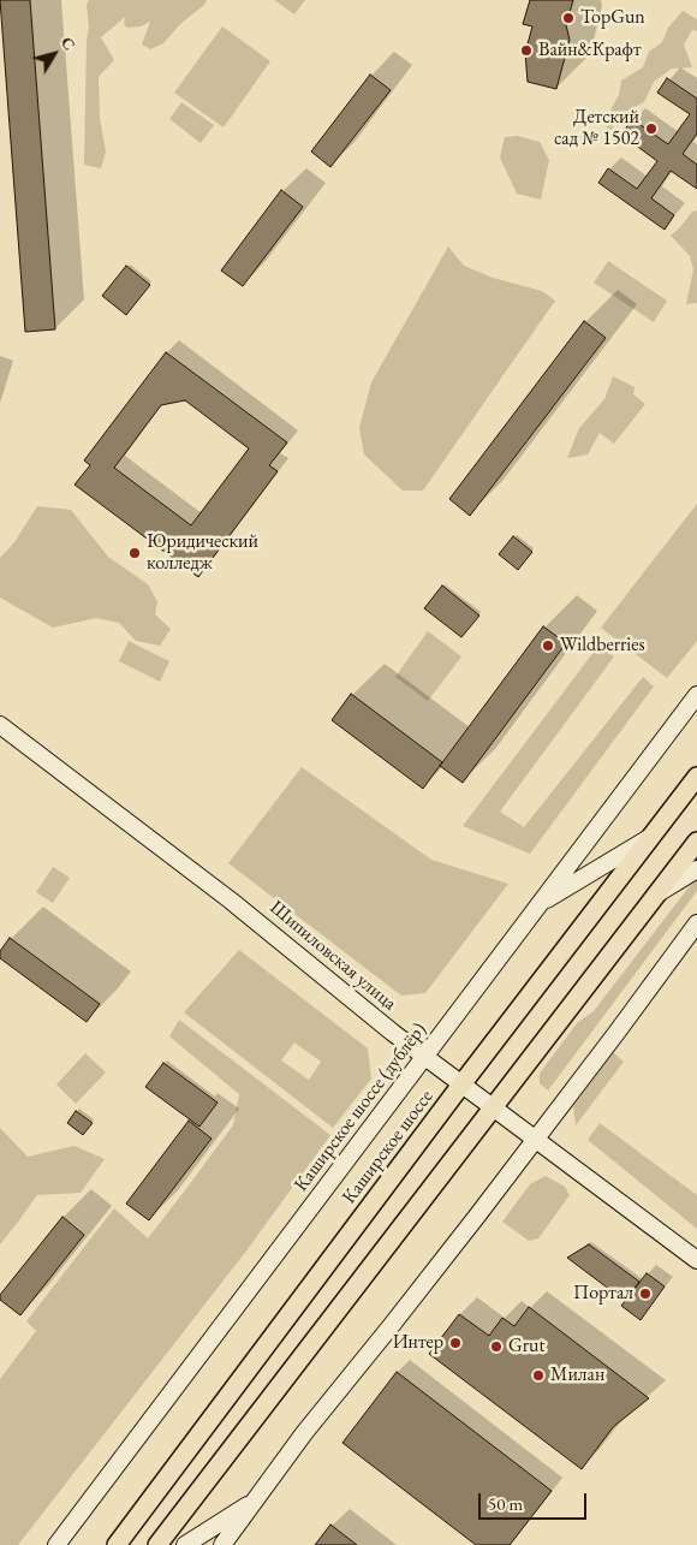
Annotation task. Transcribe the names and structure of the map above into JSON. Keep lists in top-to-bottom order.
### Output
{
  "streets": {
    "main road": ["Шипиловская улица", "Каширское шоссе (дублёр)", "Каширское шоссе"]
  },
  "crossings": [
    ["Шипиловская улица", "Каширское шоссе (дублёр)"],
    ["Шипиловская улица", "Каширское шоссе"]
  ],
  "places": [
    "TopGun",
    "Вайн&Крафт",
    "Детский сад № 1502",
    "Юридический колледж",
    "Wildberries",
    "Портал",
    "Интер",
    "Grut",
    "Милан"
  ],
  "scale_bar": "50 m",
  "north": "top right"
}
